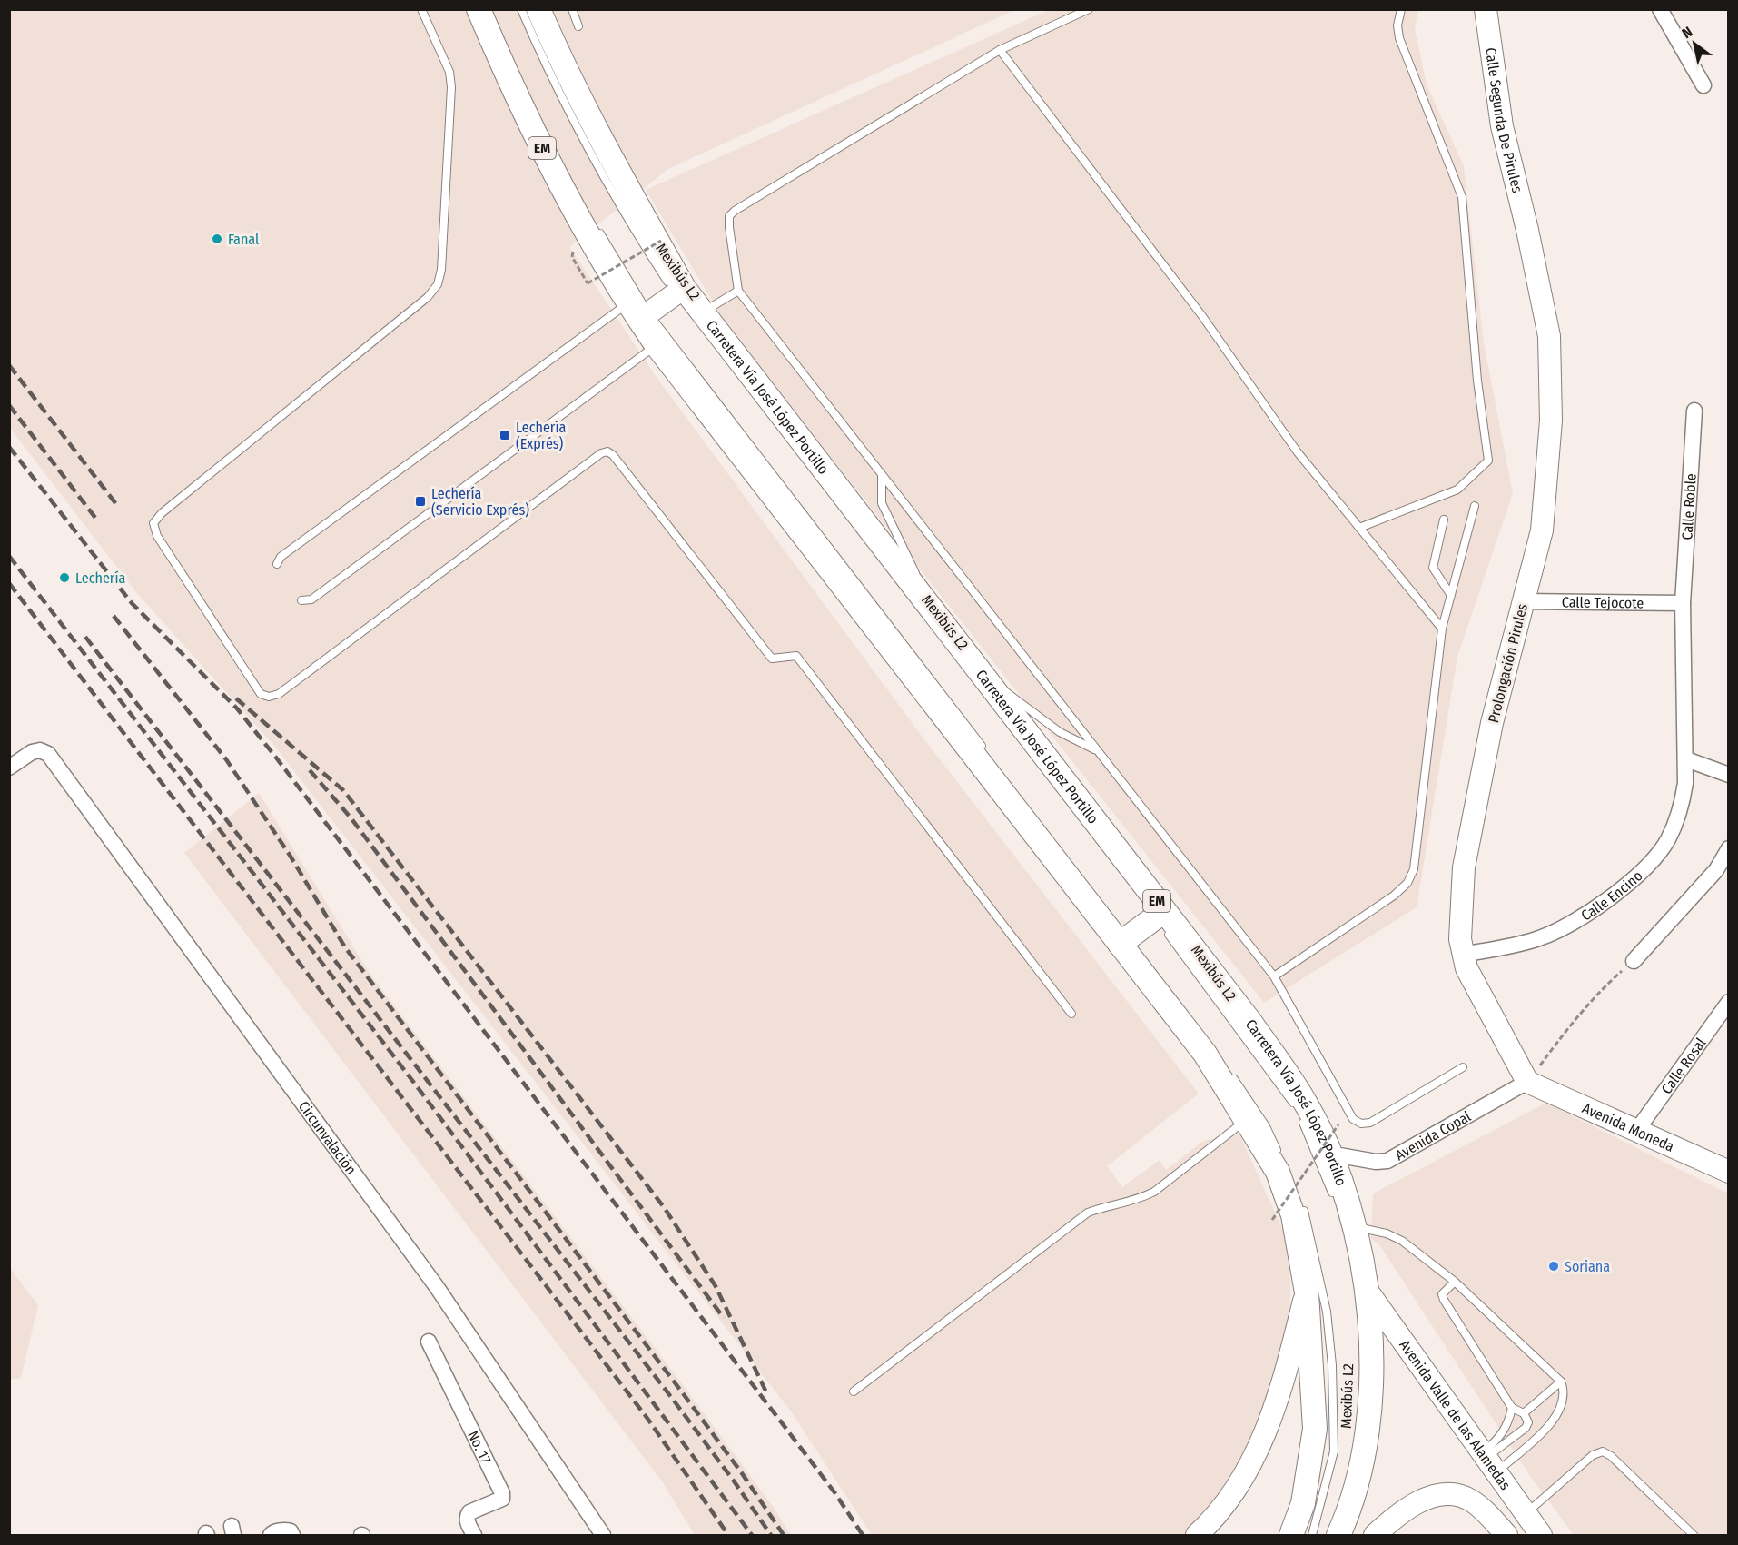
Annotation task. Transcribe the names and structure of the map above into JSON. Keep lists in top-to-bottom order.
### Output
{
  "streets": {
    "main road": [
      "Calle Segunda De Pirules",
      "EM",
      "Carretera Vía José López Portillo",
      "Prolongación Pirules",
      "Avenida Moneda",
      "Avenida Valle de las Alamedas"
    ],
    "street": [
      "Calle Roble",
      "Calle Tejocote",
      "Calle Encino",
      "Calle Rosal",
      "Avenida Copal",
      "Circunvalación",
      "No. 17"
    ],
    "lane": ["Mexibús L2"]
  },
  "crossings": [
    ["Calle Segunda De Pirules", "Prolongación Pirules"],
    ["Mexibús L2", "Carretera Vía José López Portillo"],
    ["Carretera Vía José López Portillo", "Avenida Copal"],
    ["Carretera Vía José López Portillo", "Avenida Valle de las Alamedas"],
    ["Calle Roble", "Calle Tejocote"],
    ["Calle Roble", "Calle Encino"],
    ["Calle Tejocote", "Prolongación Pirules"],
    ["Prolongación Pirules", "Calle Encino"],
    ["Prolongación Pirules", "Avenida Moneda"],
    ["Prolongación Pirules", "Avenida Copal"],
    ["Calle Rosal", "Avenida Moneda"],
    ["Avenida Moneda", "Avenida Copal"]
  ],
  "places": {
    "other": ["Fanal", "Lechería", "Soriana"],
    "transit": ["Lechería (Exprés)", "Lechería (Servicio Exprés)"]
  },
  "north": "top left"
}
